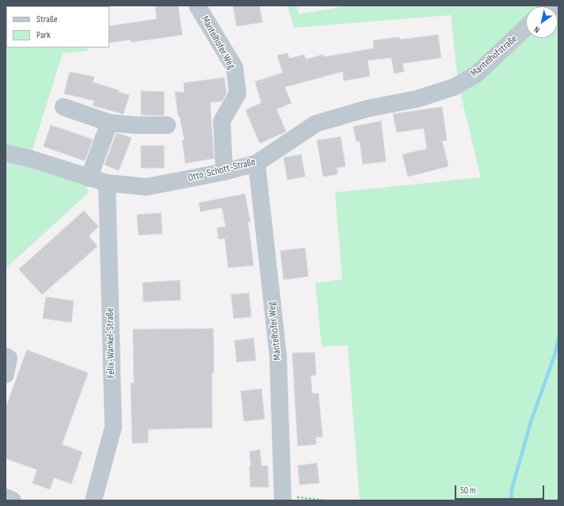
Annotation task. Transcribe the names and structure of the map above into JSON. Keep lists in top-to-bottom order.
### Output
{
  "streets": {
    "street": [
      "Mantelhofer Weg",
      "Mantelhofstraße",
      "Otto-Schott-Straße",
      "Felix-Wankel-Straße"
    ]
  },
  "crossings": [
    ["Mantelhofer Weg", "Otto-Schott-Straße"],
    ["Mantelhofstraße", "Otto-Schott-Straße"],
    ["Otto-Schott-Straße", "Felix-Wankel-Straße"]
  ],
  "legend": ["Straße", "Park"],
  "scale_bar": "50 m",
  "north": "bottom left"
}
